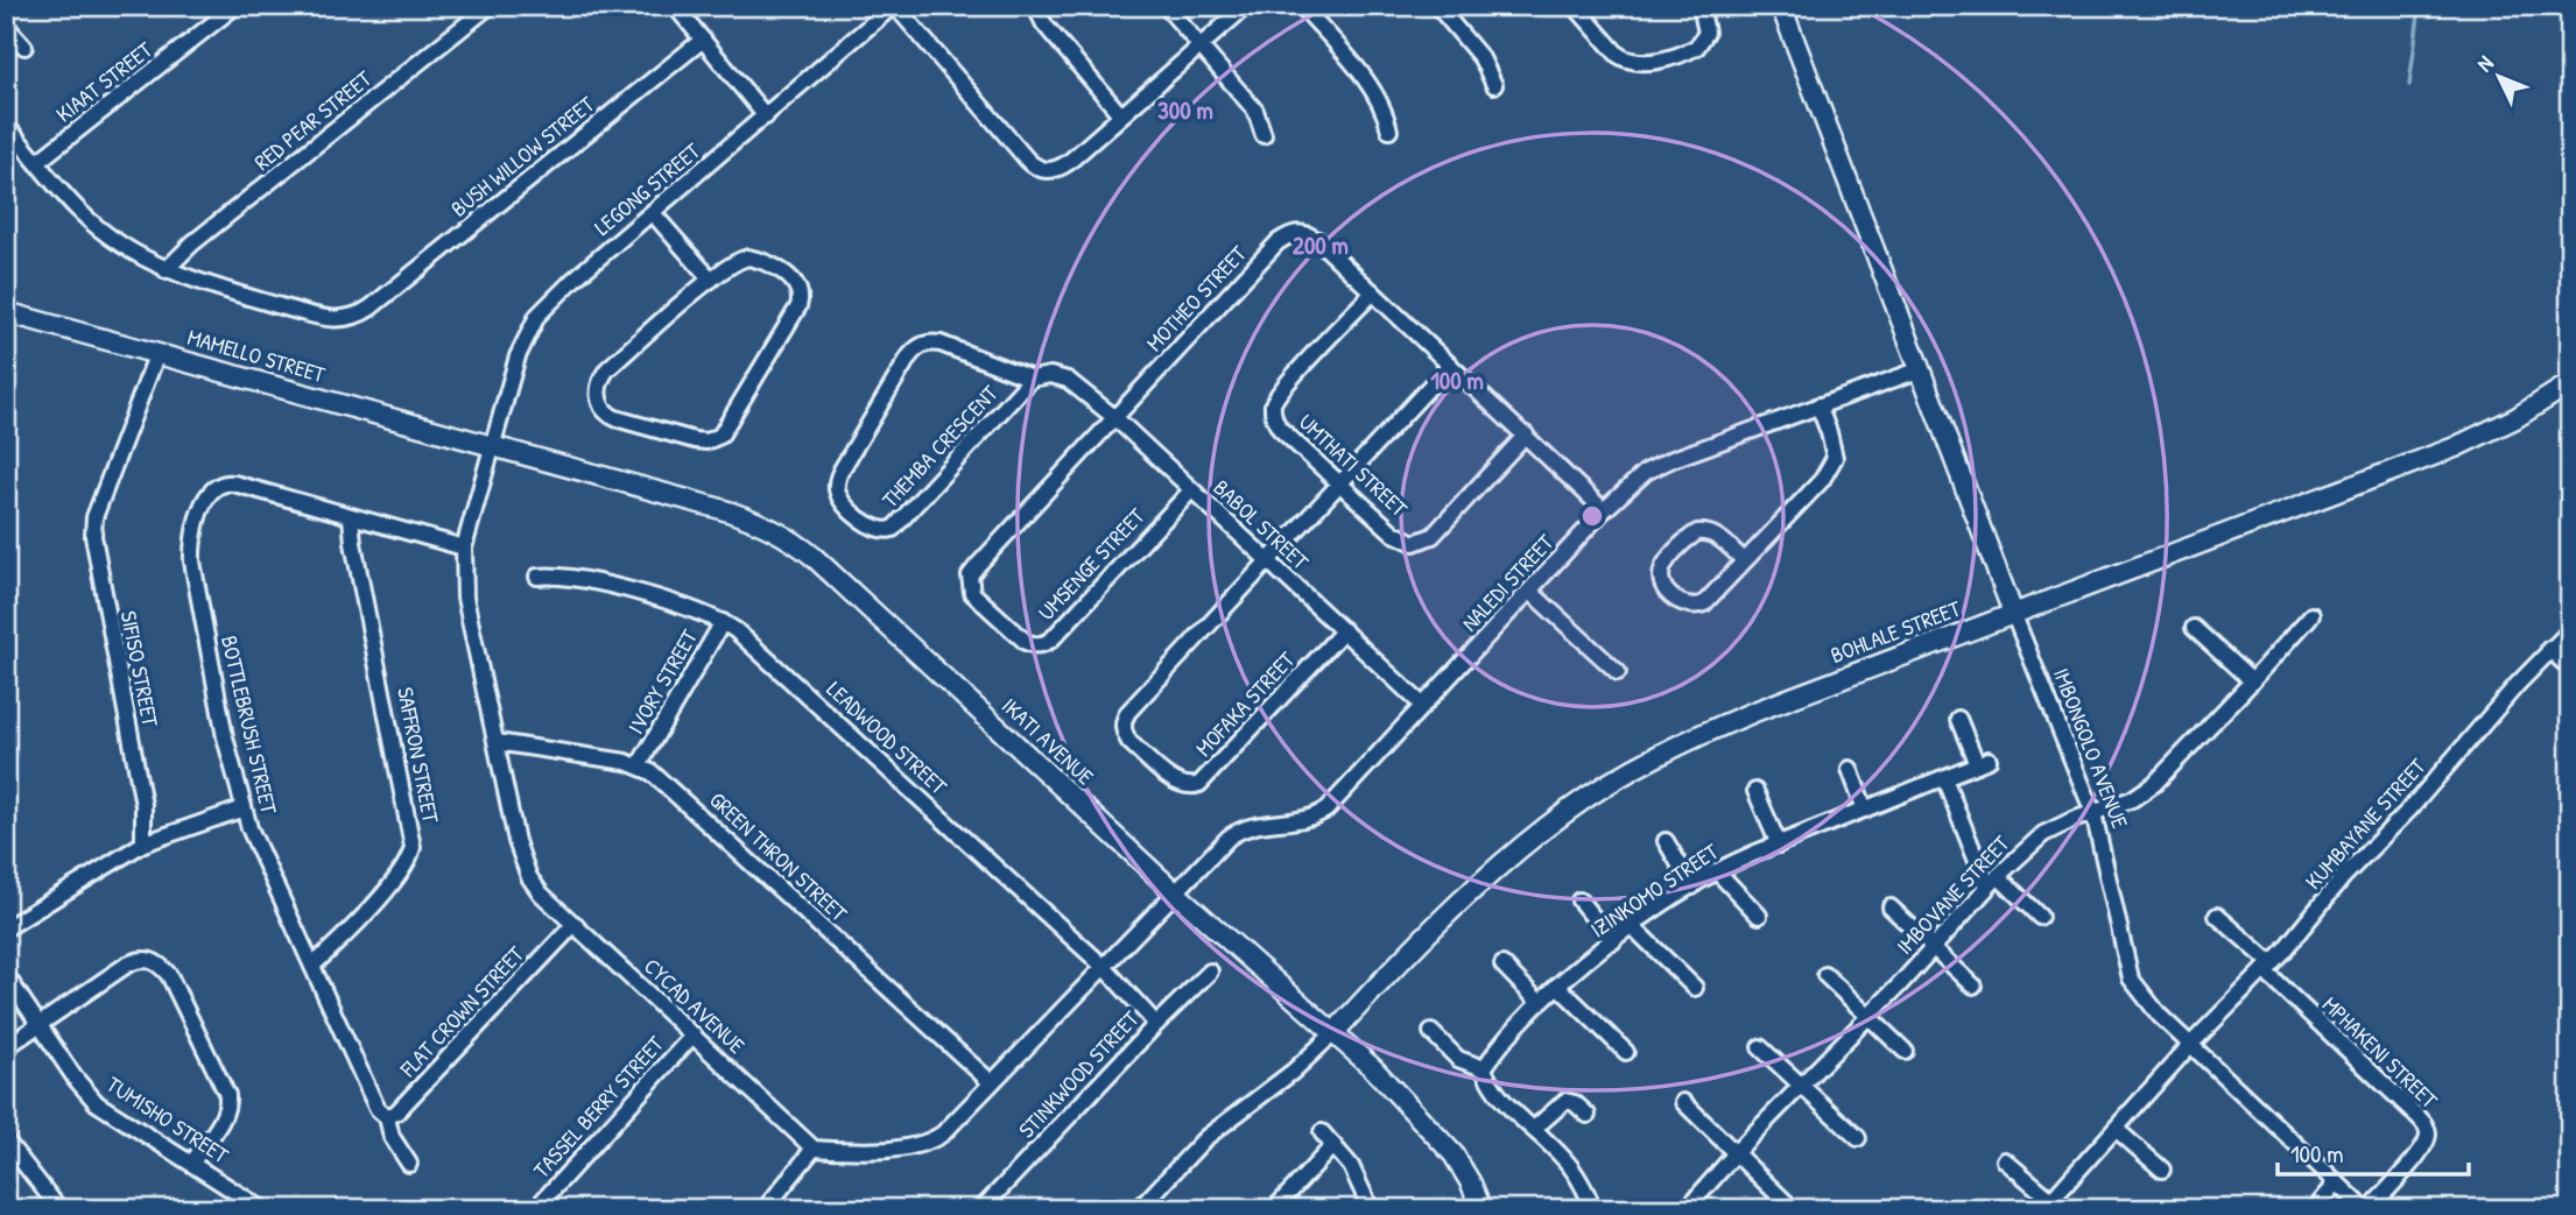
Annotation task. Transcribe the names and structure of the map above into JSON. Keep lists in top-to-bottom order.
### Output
{
  "streets": {
    "street": [
      "KIAAT STREET",
      "RED PEAR STREET",
      "BUSH WILLOW STREET",
      "LEGONG STREET",
      "MOTHEO STREET",
      "MAMELLO STREET",
      "THEMBA CRESCENT",
      "UMTHATI STREET",
      "BABOL STREET",
      "UMSENGE STREET",
      "NALEDI STREET",
      "BOHLALE STREET",
      "SIFISO STREET",
      "IVORY STREET",
      "MOFAKA STREET",
      "BOTTLEBRUSH STREET",
      "LEADWOOD STREET",
      "IKATI AVENUE",
      "IMBONGOLO AVENUE",
      "SAFFRON STREET",
      "KUMBAYANE STREET",
      "GREEN THRON STREET",
      "IZINKOMO STREET",
      "IMBOVANE STREET",
      "CYCAD AVENUE",
      "FLAT CROWN STREET",
      "MPHAKENI STREET",
      "STINKWOOD STREET",
      "TASSEL BERRY STREET",
      "TUMISHO STREET"
    ]
  },
  "crossings": [
    ["RED PEAR STREET", "BUSH WILLOW STREET"],
    ["LEGONG STREET", "MAMELLO STREET"],
    ["LEGONG STREET", "IKATI AVENUE"],
    ["LEGONG STREET", "CYCAD AVENUE"],
    ["MOTHEO STREET", "UMTHATI STREET"],
    ["MOTHEO STREET", "BABOL STREET"],
    ["MOTHEO STREET", "UMSENGE STREET"],
    ["MOTHEO STREET", "NALEDI STREET"],
    ["MAMELLO STREET", "SIFISO STREET"],
    ["MAMELLO STREET", "IKATI AVENUE"],
    ["MAMELLO STREET", "CYCAD AVENUE"],
    ["THEMBA CRESCENT", "BABOL STREET"],
    ["BABOL STREET", "UMSENGE STREET"],
    ["BABOL STREET", "NALEDI STREET"],
    ["BABOL STREET", "MOFAKA STREET"],
    ["NALEDI STREET", "IKATI AVENUE"],
    ["NALEDI STREET", "IMBONGOLO AVENUE"],
    ["BOHLALE STREET", "IKATI AVENUE"],
    ["BOHLALE STREET", "IMBONGOLO AVENUE"],
    ["IVORY STREET", "LEADWOOD STREET"],
    ["IVORY STREET", "GREEN THRON STREET"],
    ["BOTTLEBRUSH STREET", "SAFFRON STREET"],
    ["BOTTLEBRUSH STREET", "FLAT CROWN STREET"],
    ["LEADWOOD STREET", "STINKWOOD STREET"],
    ["IKATI AVENUE", "CYCAD AVENUE"],
    ["IMBONGOLO AVENUE", "KUMBAYANE STREET"],
    ["IMBONGOLO AVENUE", "IMBOVANE STREET"],
    ["IMBONGOLO AVENUE", "MPHAKENI STREET"],
    ["KUMBAYANE STREET", "MPHAKENI STREET"],
    ["GREEN THRON STREET", "CYCAD AVENUE"],
    ["CYCAD AVENUE", "FLAT CROWN STREET"],
    ["CYCAD AVENUE", "TASSEL BERRY STREET"]
  ],
  "scale_bar": "100 m",
  "north": "top left",
  "rings": ["300 m", "200 m", "100 m"]
}
